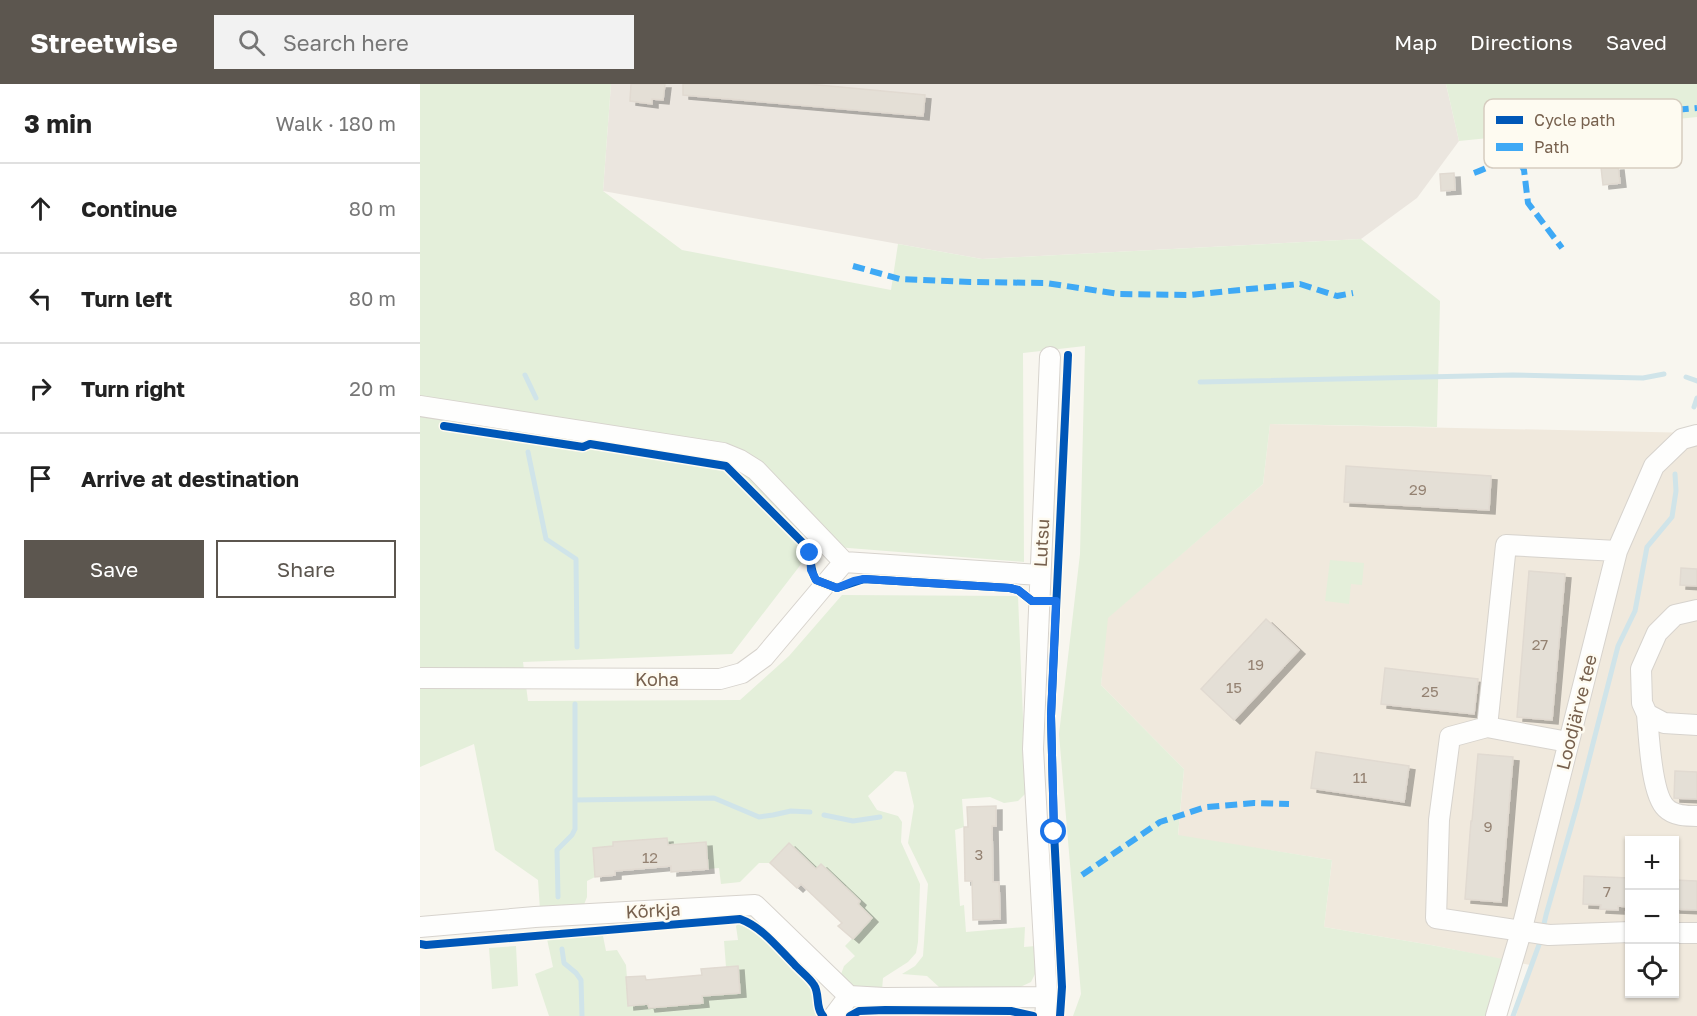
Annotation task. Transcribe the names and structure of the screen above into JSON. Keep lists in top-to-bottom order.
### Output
{
  "streets": {
    "street": [
      "Lutsu",
      "Koha",
      "Loodjärve tee",
      "Kõrkja"
    ]
  },
  "house_numbers": [
    "29",
    "27",
    "19",
    "15",
    "25",
    "11",
    "9",
    "3",
    "12",
    "7"
  ],
  "legend": ["Cycle path", "Path"],
  "page": {
    "header": "Streetwise",
    "search": "Search here",
    "nav": ["Map", "Directions", "Saved"],
    "heading": ["3 min", "Walk · 180 m"],
    "list": [
      ["Continue", "80 m"],
      ["Turn left", "80 m"],
      ["Turn right", "20 m"],
      "Arrive at destination"
    ],
    "buttons": ["Save", "Share"],
    "map_buttons": ["+", "−"]
  }
}
